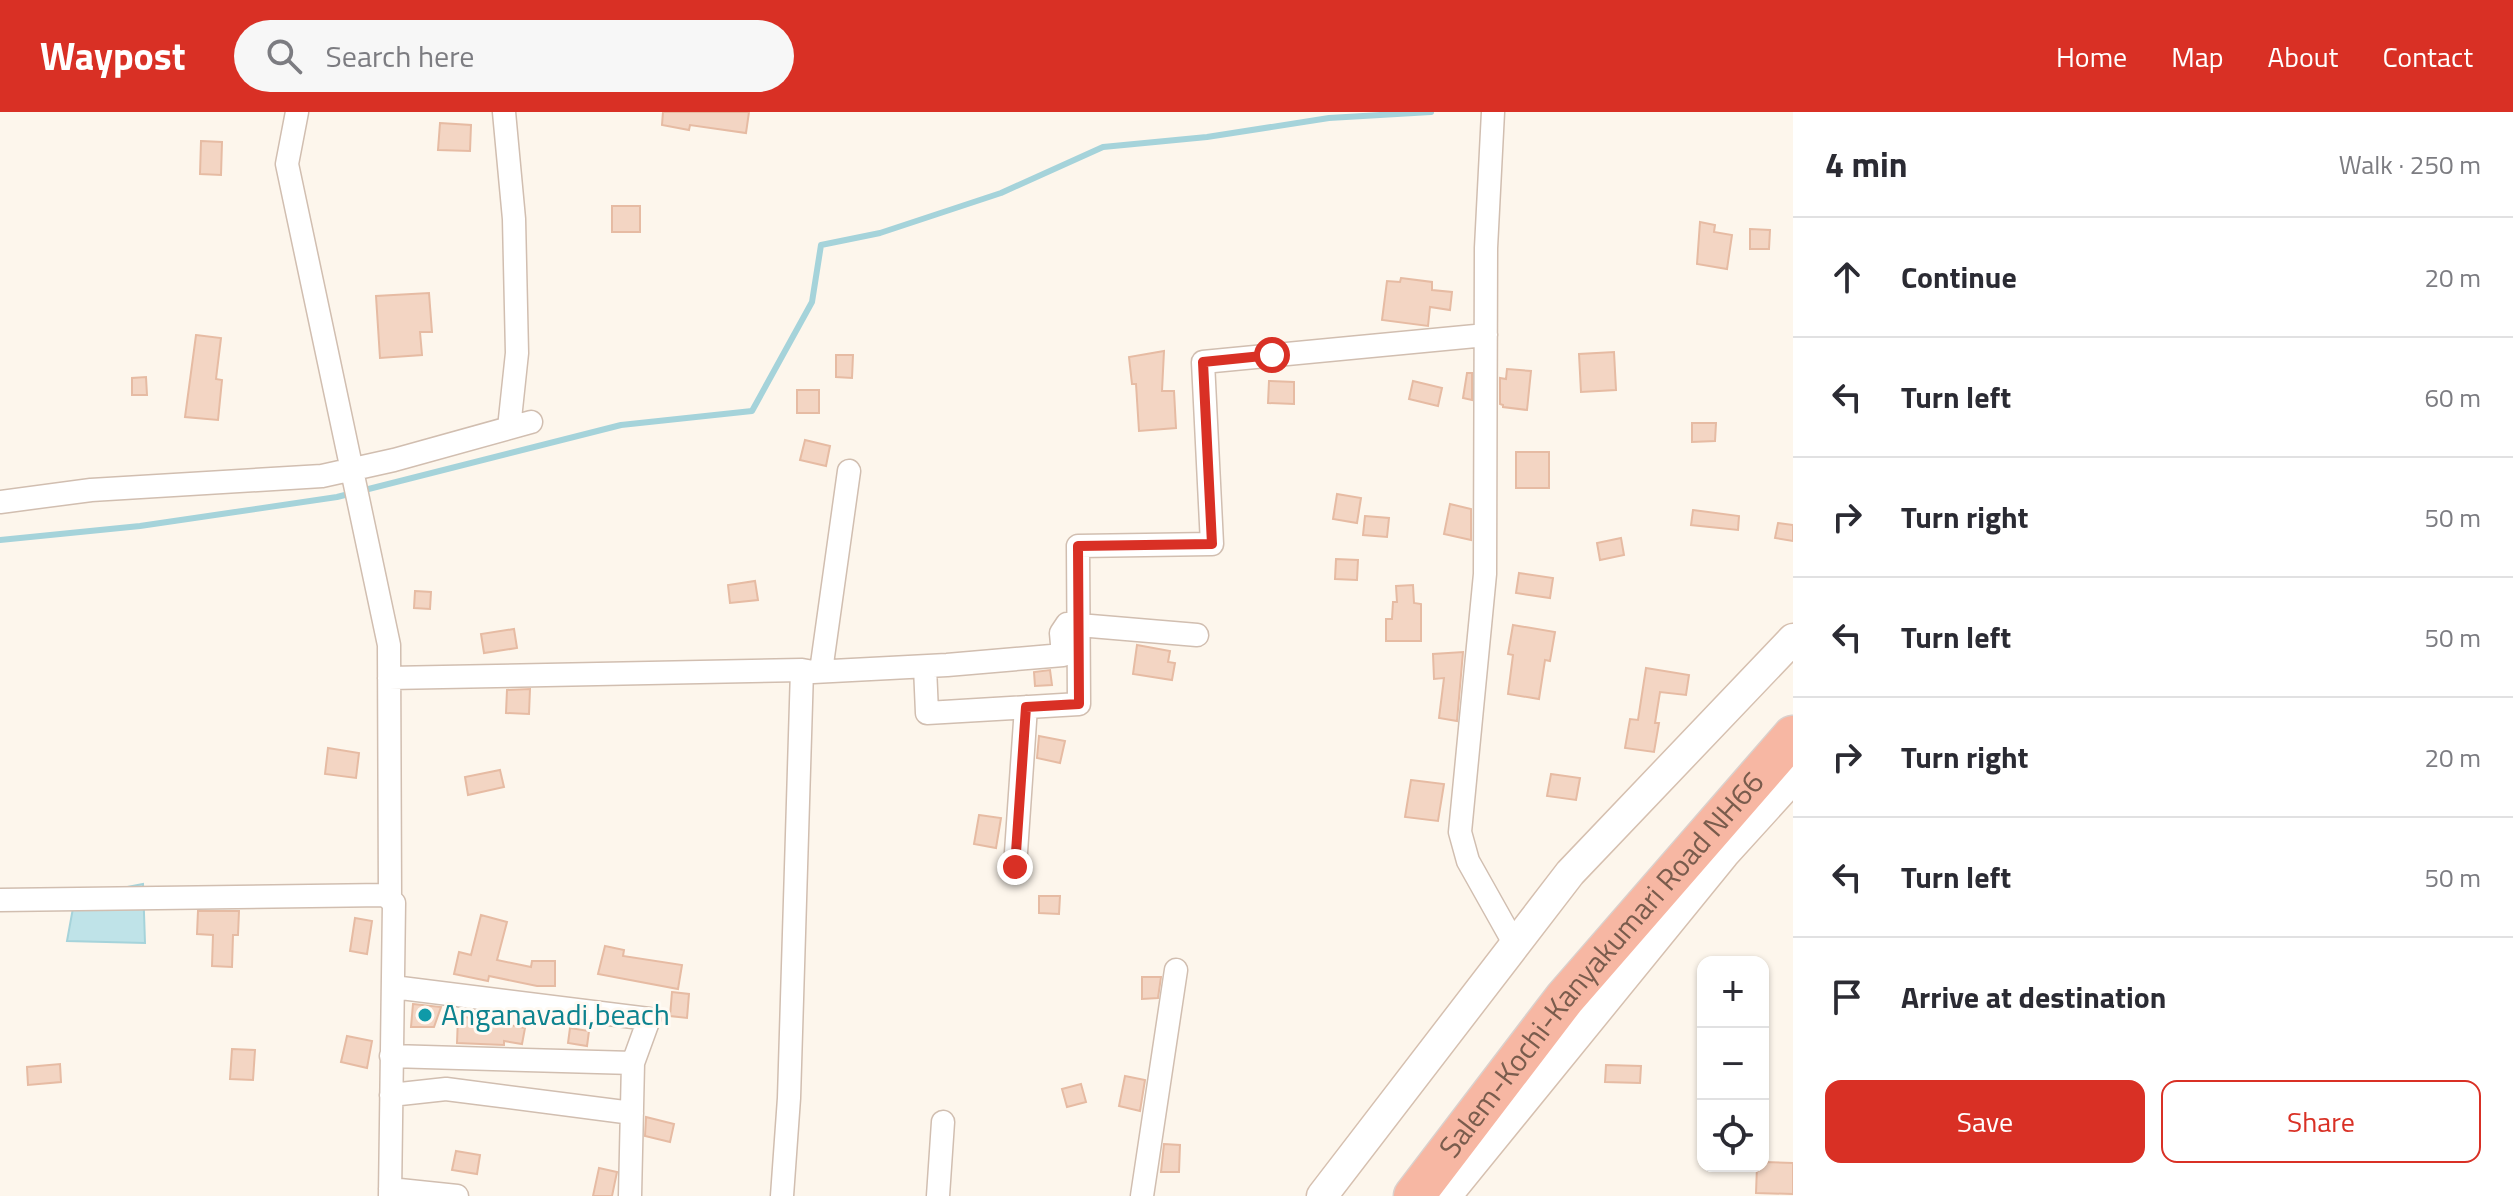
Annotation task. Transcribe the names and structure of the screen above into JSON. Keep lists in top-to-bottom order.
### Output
{
  "streets": {
    "highway": ["Salem-Kochi-Kanyakumari Road NH66"]
  },
  "places": ["Anganavadi,beach"],
  "page": {
    "header": "Waypost",
    "search": "Search here",
    "nav": [
      "Home",
      "Map",
      "About",
      "Contact"
    ],
    "heading": ["4 min", "Walk · 250 m"],
    "list": [
      ["Continue", "20 m"],
      ["Turn left", "60 m"],
      ["Turn right", "50 m"],
      ["Turn left", "50 m"],
      ["Turn right", "20 m"],
      ["Turn left", "50 m"],
      "Arrive at destination"
    ],
    "map_buttons": ["+", "−"],
    "buttons": ["Save", "Share"]
  }
}
